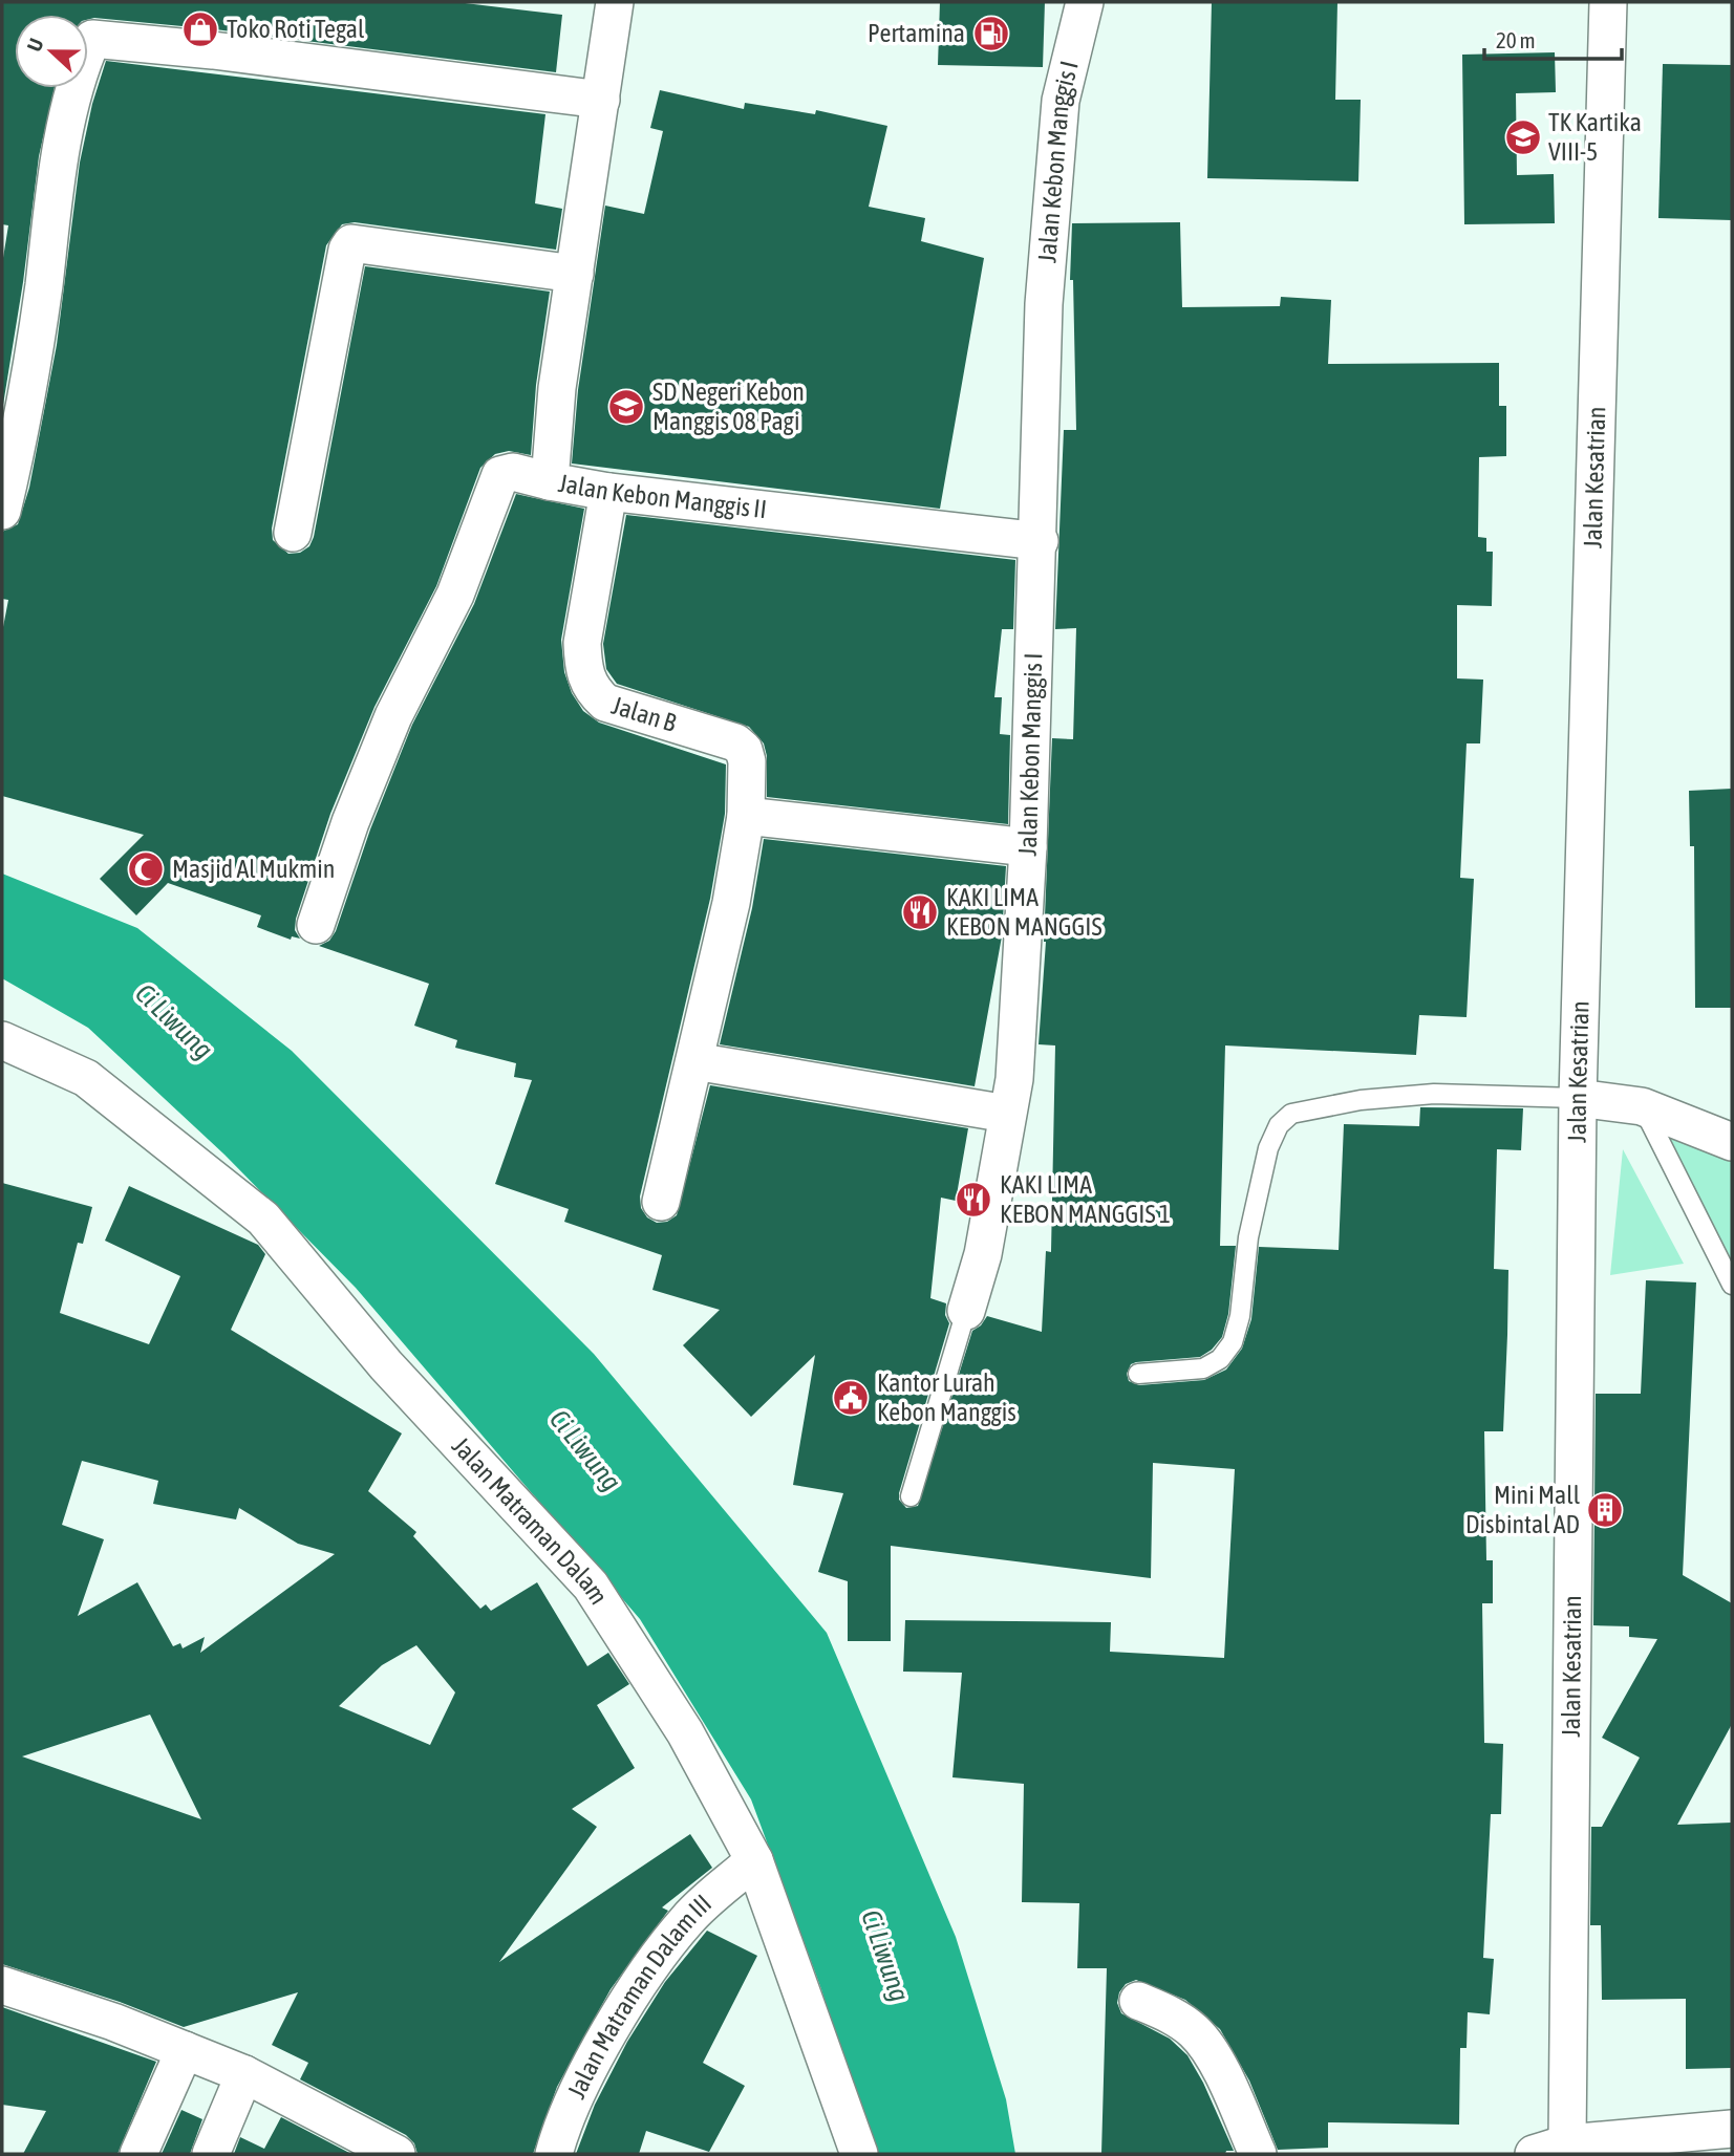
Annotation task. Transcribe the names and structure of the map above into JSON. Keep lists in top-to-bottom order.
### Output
{
  "streets": {
    "street": [
      "Jalan Kebon Manggis I",
      "Jalan Kesatrian",
      "Jalan Kebon Manggis II",
      "Jalan B",
      "Jalan Matraman Dalam",
      "Jalan Matraman Dalam III"
    ]
  },
  "crossings": [
    ["Jalan Kebon Manggis I", "Jalan Kebon Manggis II"],
    ["Jalan Kebon Manggis II", "Jalan B"],
    ["Jalan Matraman Dalam", "Jalan Matraman Dalam III"]
  ],
  "water": ["Ci Liwung"],
  "places": {
    "shop": ["Toko Roti Tegal"],
    "fuel station": ["Pertamina"],
    "school or university": ["TK Kartika VIII-5", "SD Negeri Kebon Manggis 08 Pagi"],
    "mosque": ["Masjid Al Mukmin"],
    "restaurant": ["KAKI LIMA KEBON MANGGIS", "KAKI LIMA KEBON MANGGIS 1"],
    "public building": ["Kantor Lurah Kebon Manggis"],
    "building": ["Mini Mall Disbintal AD"]
  },
  "scale_bar": "20 m",
  "north": "left"
}
